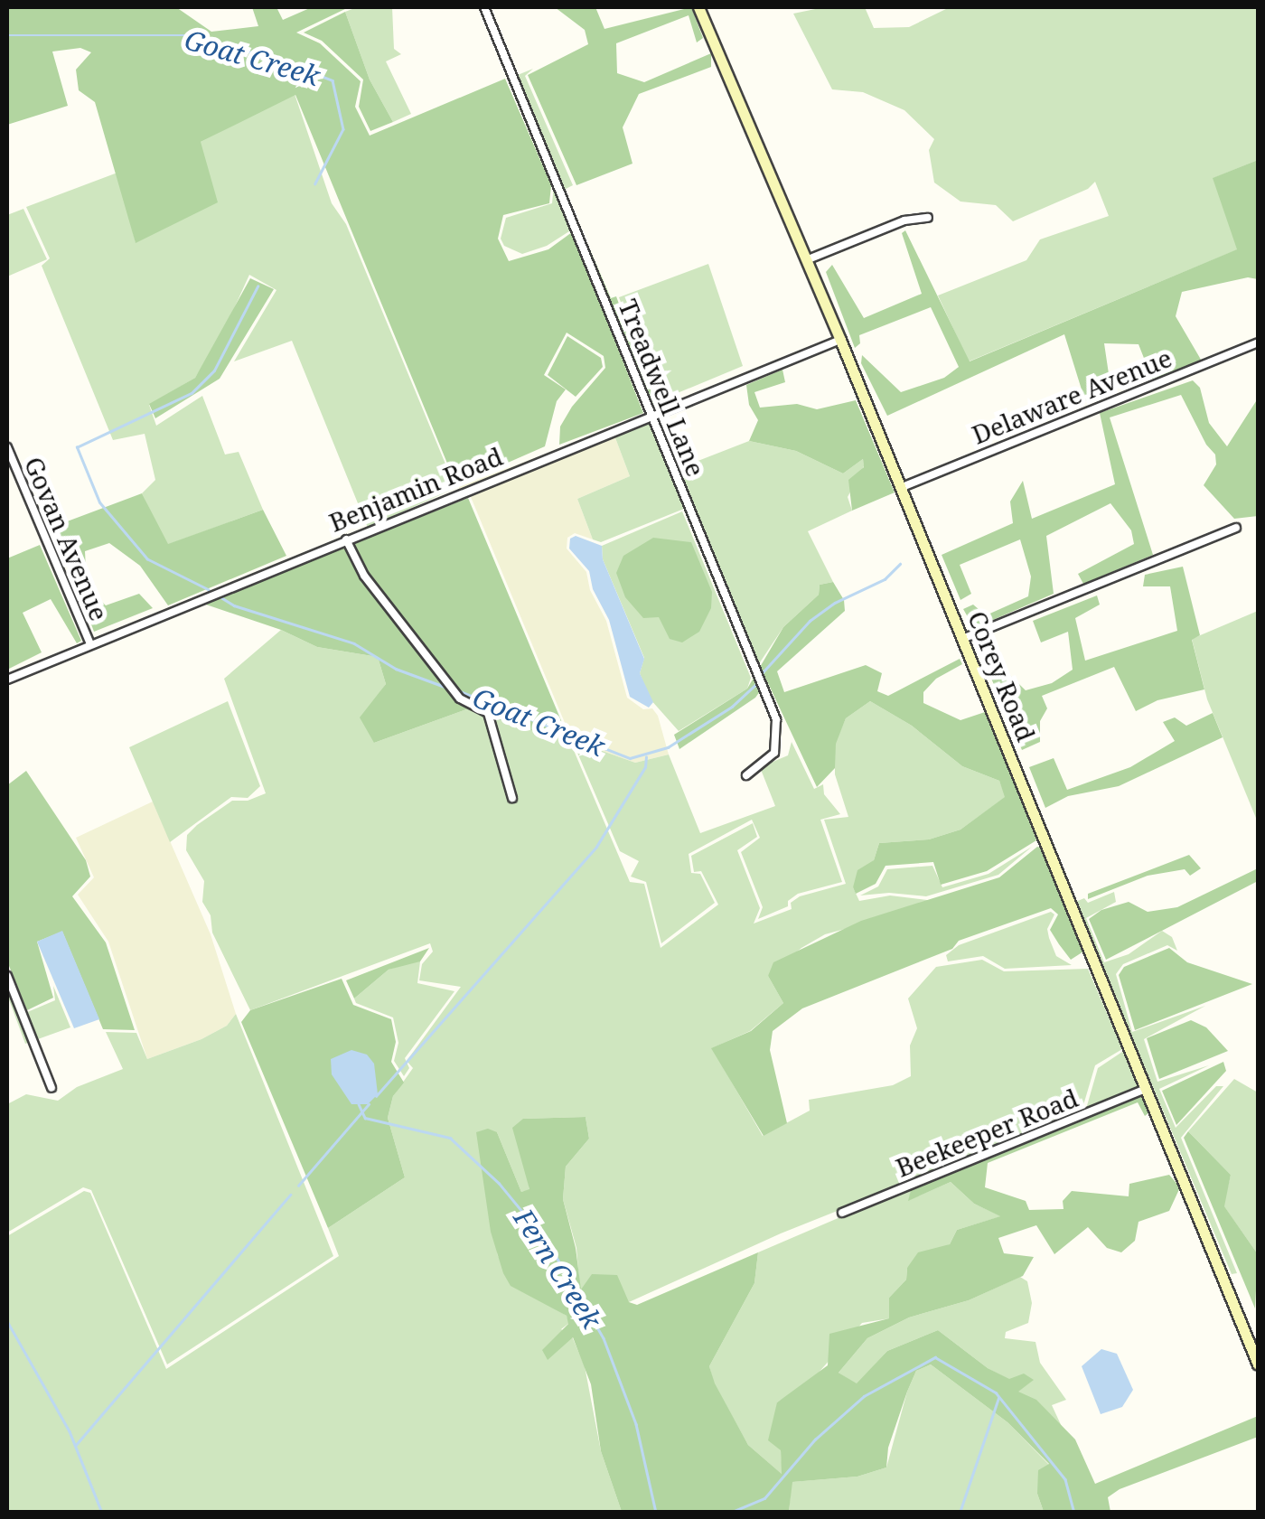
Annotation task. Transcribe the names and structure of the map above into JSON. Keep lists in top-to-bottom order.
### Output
{
  "streets": {
    "street": [
      "Treadwell Lane",
      "Delaware Avenue",
      "Benjamin Road",
      "Govan Avenue",
      "Corey Road",
      "Beekeeper Road"
    ]
  },
  "crossings": [
    ["Treadwell Lane", "Benjamin Road"],
    ["Delaware Avenue", "Corey Road"],
    ["Benjamin Road", "Govan Avenue"],
    ["Benjamin Road", "Corey Road"],
    ["Corey Road", "Beekeeper Road"]
  ],
  "water": ["Goat Creek", "Fern Creek"]
}
